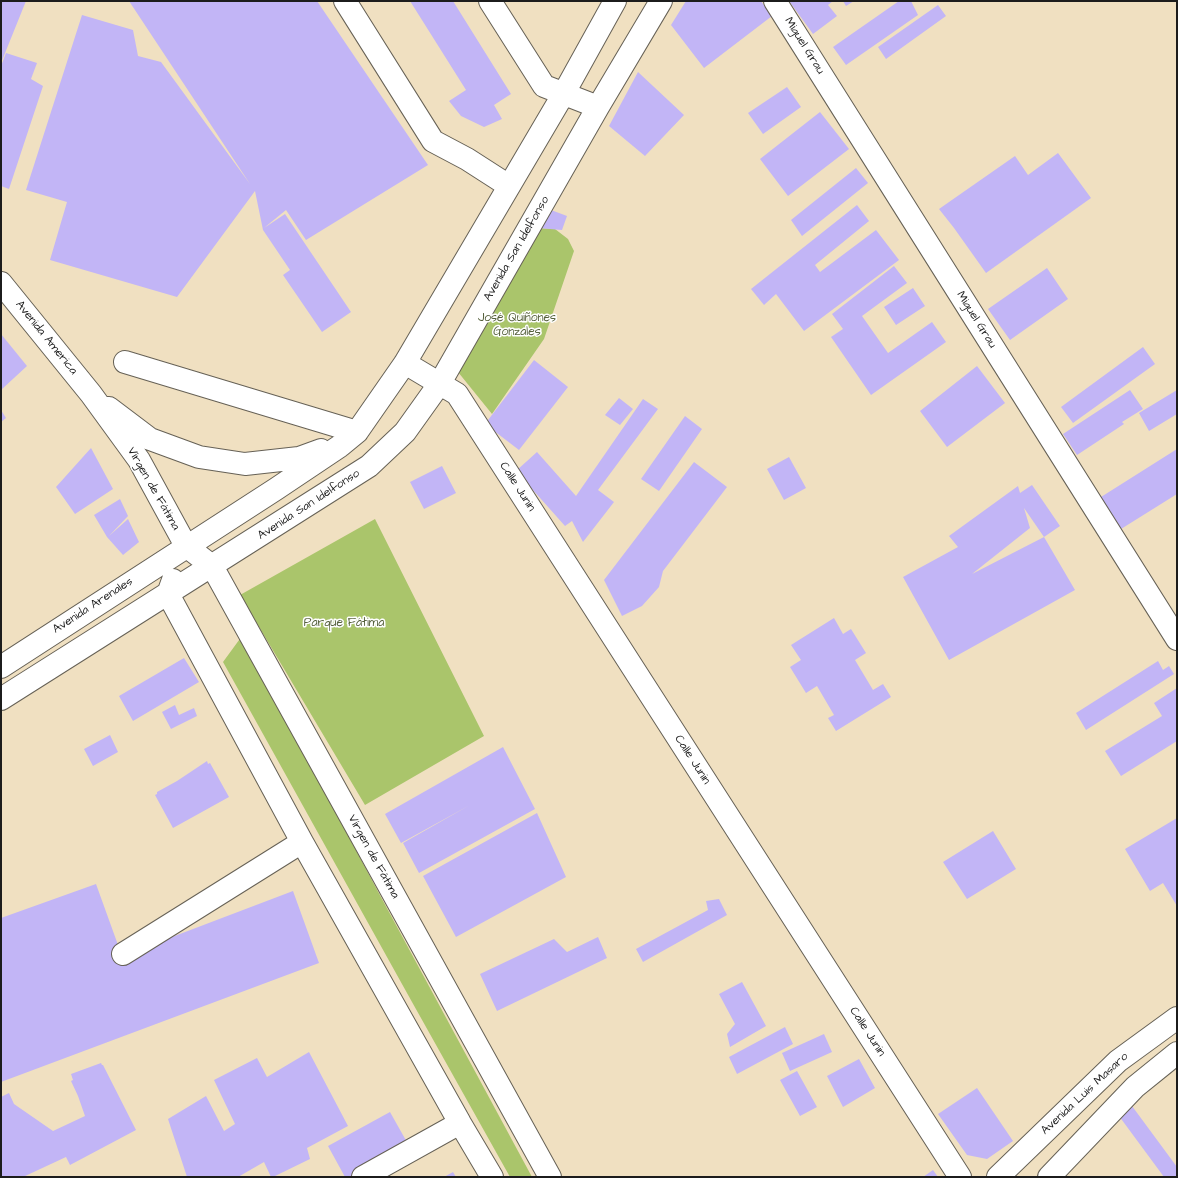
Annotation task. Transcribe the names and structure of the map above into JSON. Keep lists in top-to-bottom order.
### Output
{
  "streets": {
    "street": [
      "Miguel Grau",
      "Avenida San Idelfonso",
      "Avenida America",
      "Calle Junin",
      "Vírgen de Fátima",
      "Avenida Arenales",
      "Avenida Luis Masaro"
    ]
  },
  "crossings": [
    ["Avenida San Idelfonso", "Calle Junin"],
    ["Avenida San Idelfonso", "Vírgen de Fátima"],
    ["Avenida America", "Vírgen de Fátima"],
    ["Vírgen de Fátima", "Avenida Arenales"]
  ],
  "parks": ["José Quiñones Gonzales", "Parque Fátima"]
}
